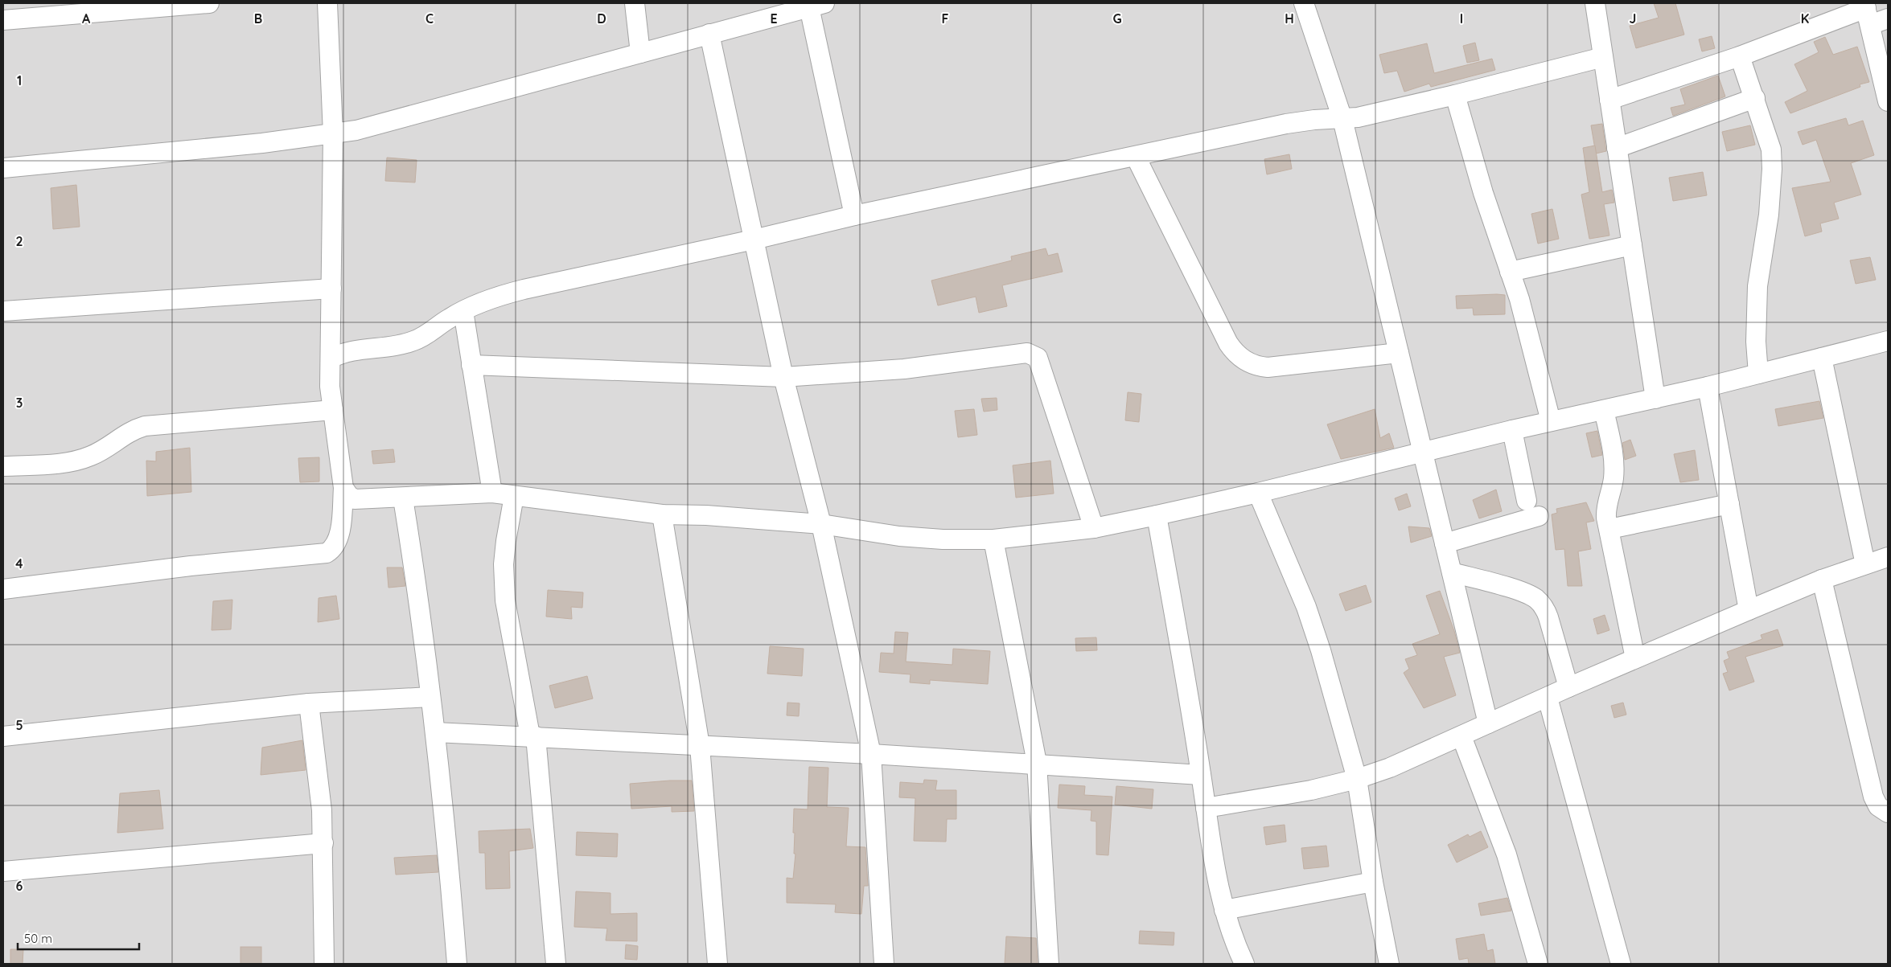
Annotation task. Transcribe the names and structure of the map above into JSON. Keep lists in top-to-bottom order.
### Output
{
  "scale_bar": "50 m",
  "grid": {
    "columns": [
      "A",
      "B",
      "C",
      "D",
      "E",
      "F",
      "G",
      "H",
      "I",
      "J",
      "K"
    ],
    "rows": [
      "1",
      "2",
      "3",
      "4",
      "5",
      "6"
    ]
  }
}
